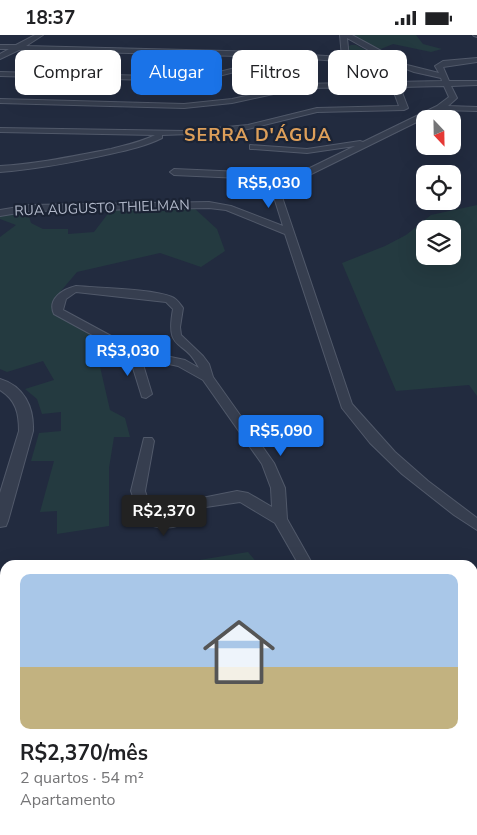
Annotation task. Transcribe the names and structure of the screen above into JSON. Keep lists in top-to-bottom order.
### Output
{
  "streets": {
    "street": ["RUA AUGUSTO THIELMAN"]
  },
  "districts": ["SERRA D'ÁGUA"],
  "north": "bottom",
  "page": {
    "status": "18:37",
    "chip": [
      "Comprar",
      "Alugar",
      "Filtros",
      "Novo"
    ],
    "price": [
      "R$5,030",
      "R$3,030",
      "R$5,090",
      "R$2,370"
    ],
    "list": [
      {
        "name": "R$2,370/mês",
        "note": "2 quartos · 54 m² · Apartamento"
      }
    ]
  }
}
